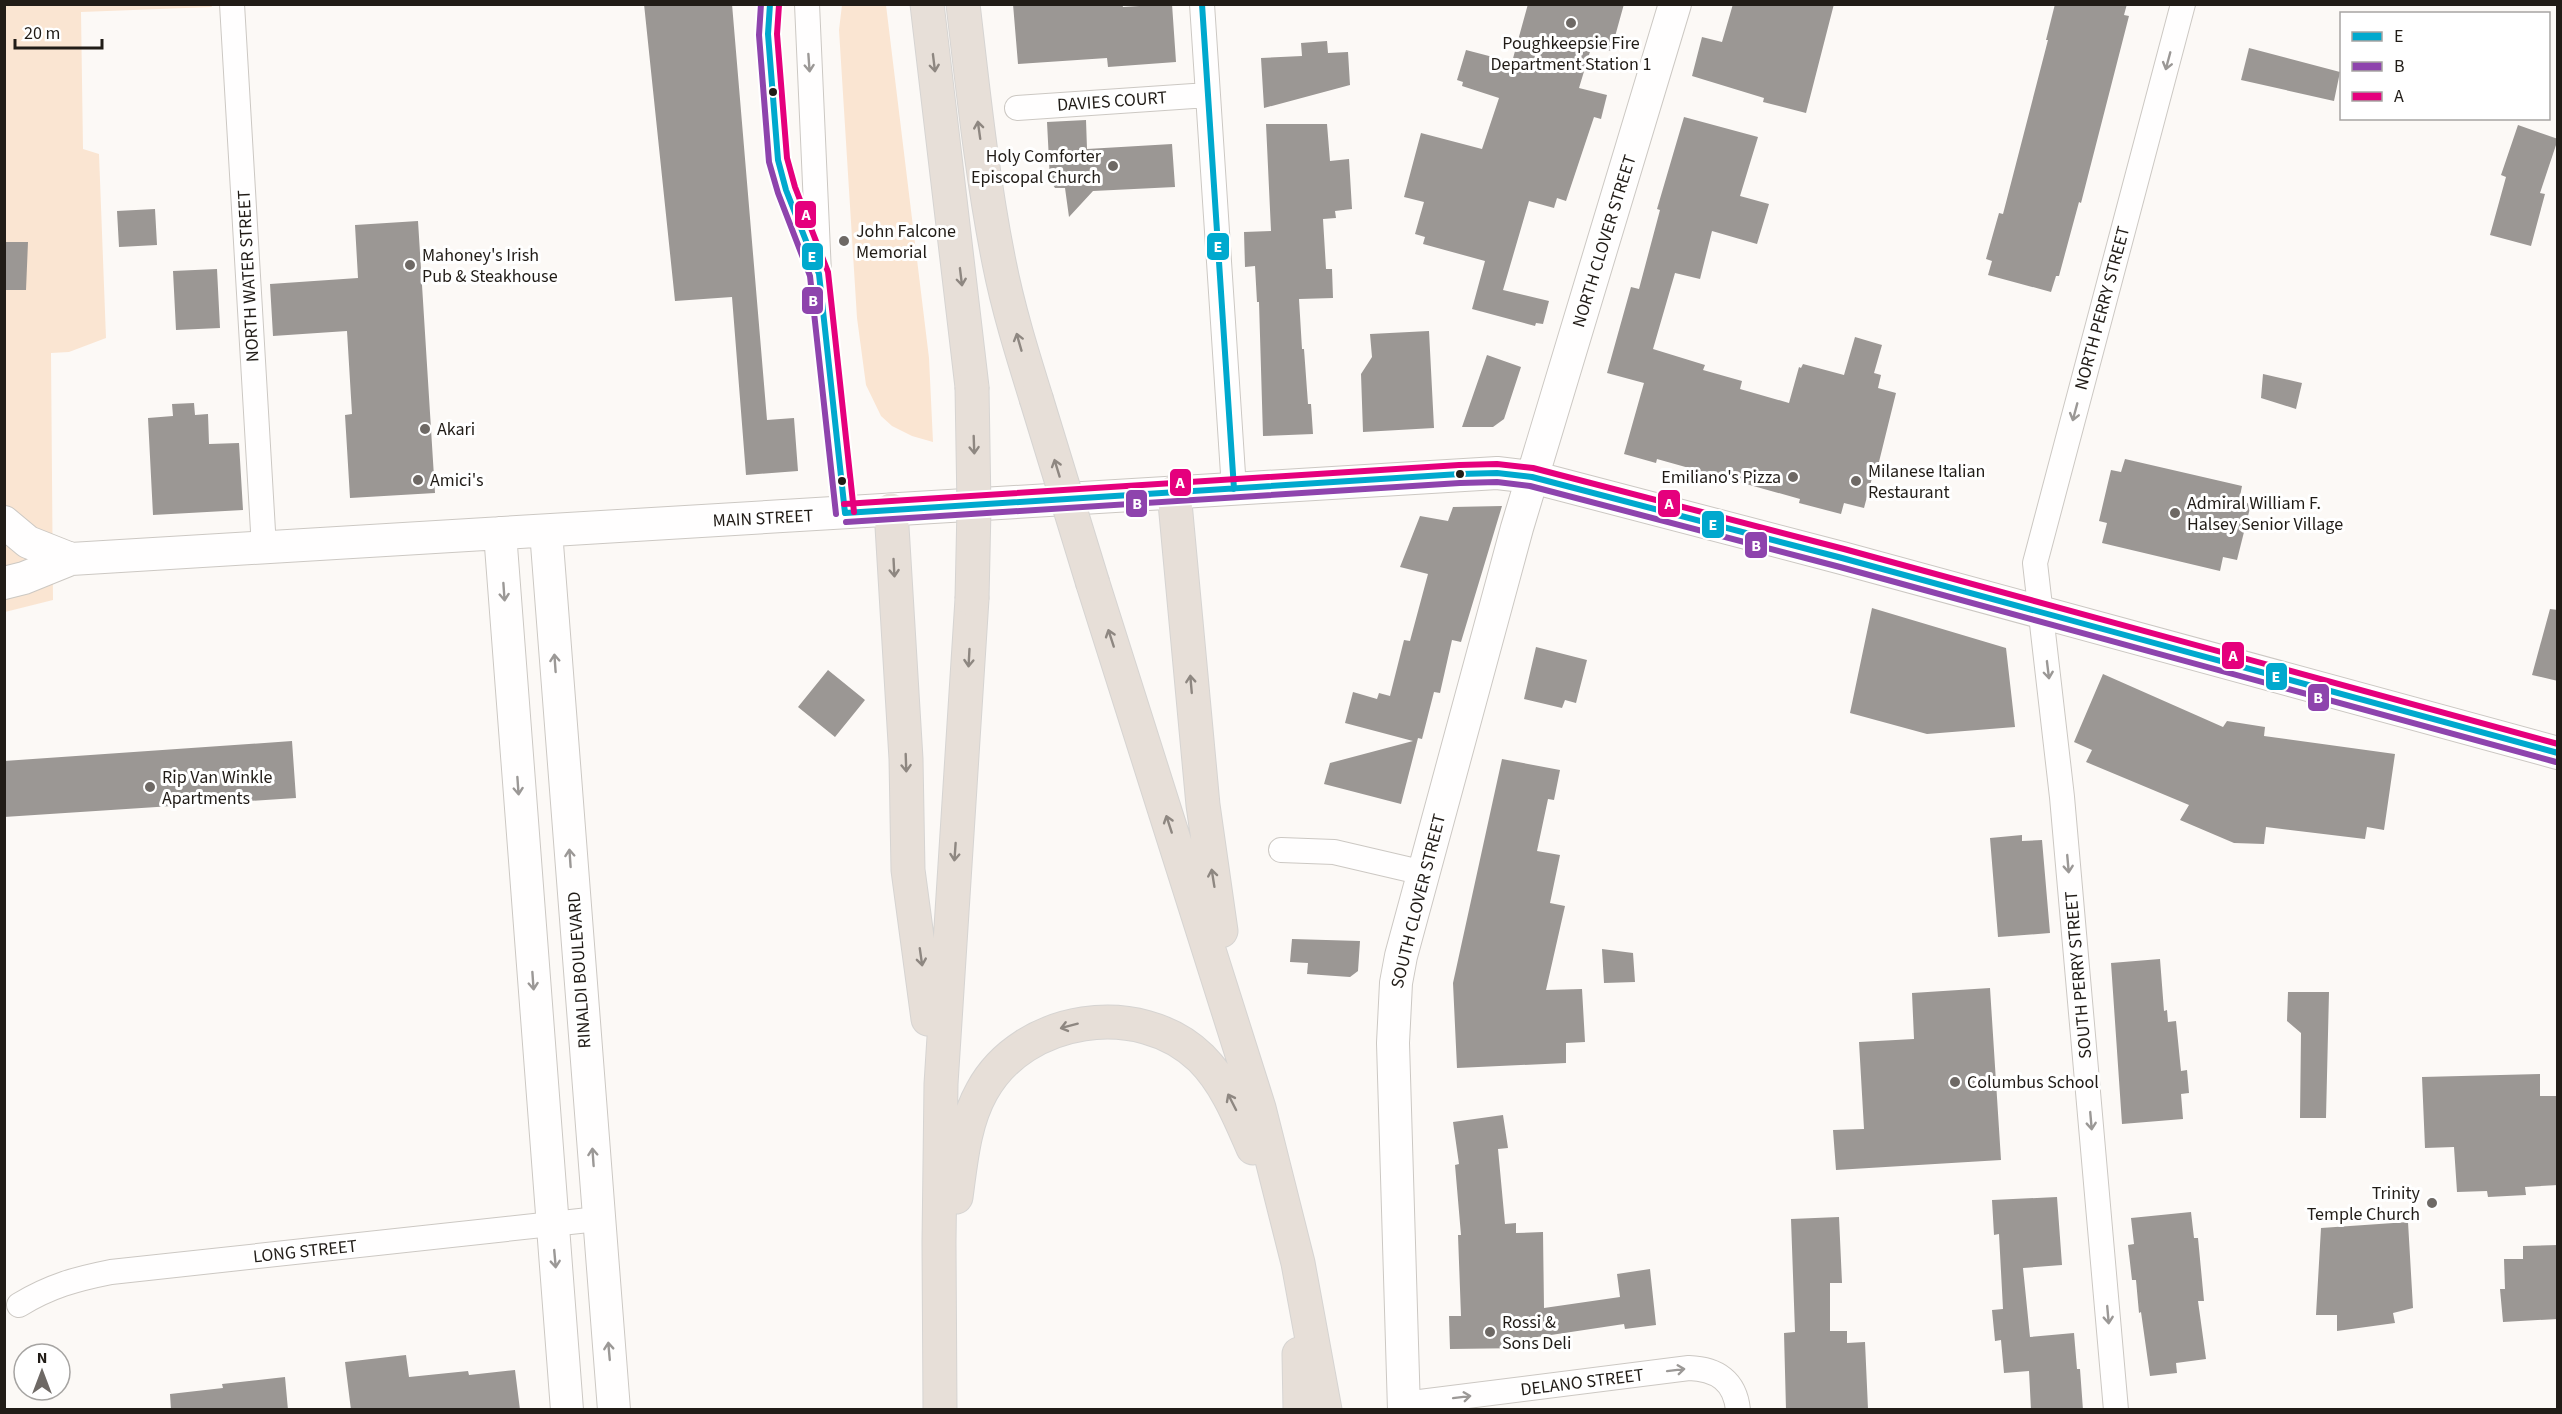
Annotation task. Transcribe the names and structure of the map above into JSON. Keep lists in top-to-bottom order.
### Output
{
  "streets": {
    "street": [
      "DAVIES COURT",
      "NORTH CLOVER STREET",
      "NORTH WATER STREET",
      "NORTH PERRY STREET",
      "MAIN STREET",
      "SOUTH CLOVER STREET",
      "RINALDI BOULEVARD",
      "SOUTH PERRY STREET",
      "LONG STREET",
      "DELANO STREET"
    ]
  },
  "crossings": [
    ["NORTH CLOVER STREET", "MAIN STREET"],
    ["NORTH CLOVER STREET", "SOUTH CLOVER STREET"],
    ["NORTH WATER STREET", "MAIN STREET"],
    ["NORTH PERRY STREET", "MAIN STREET"],
    ["NORTH PERRY STREET", "SOUTH PERRY STREET"],
    ["MAIN STREET", "SOUTH CLOVER STREET"],
    ["MAIN STREET", "RINALDI BOULEVARD"],
    ["MAIN STREET", "SOUTH PERRY STREET"],
    ["SOUTH CLOVER STREET", "DELANO STREET"],
    ["RINALDI BOULEVARD", "LONG STREET"]
  ],
  "one_way": ["NORTH PERRY STREET", "SOUTH PERRY STREET", "DELANO STREET"],
  "places": [
    "Poughkeepsie Fire Department Station 1",
    "Holy Comforter Episcopal Church",
    "John Falcone Memorial",
    "Mahoney's Irish Pub & Steakhouse",
    "Akari",
    "Emiliano's Pizza",
    "Amici's",
    "Milanese Italian Restaurant",
    "Admiral William F. Halsey Senior Village",
    "Rip Van Winkle Apartments",
    "Columbus School",
    "Trinity Temple Church",
    "Rossi & Sons Deli"
  ],
  "lines": ["transit line E", "transit line B", "transit line A"],
  "legend": ["E", "B", "A"],
  "scale_bar": "20 m",
  "north": "top"
}
